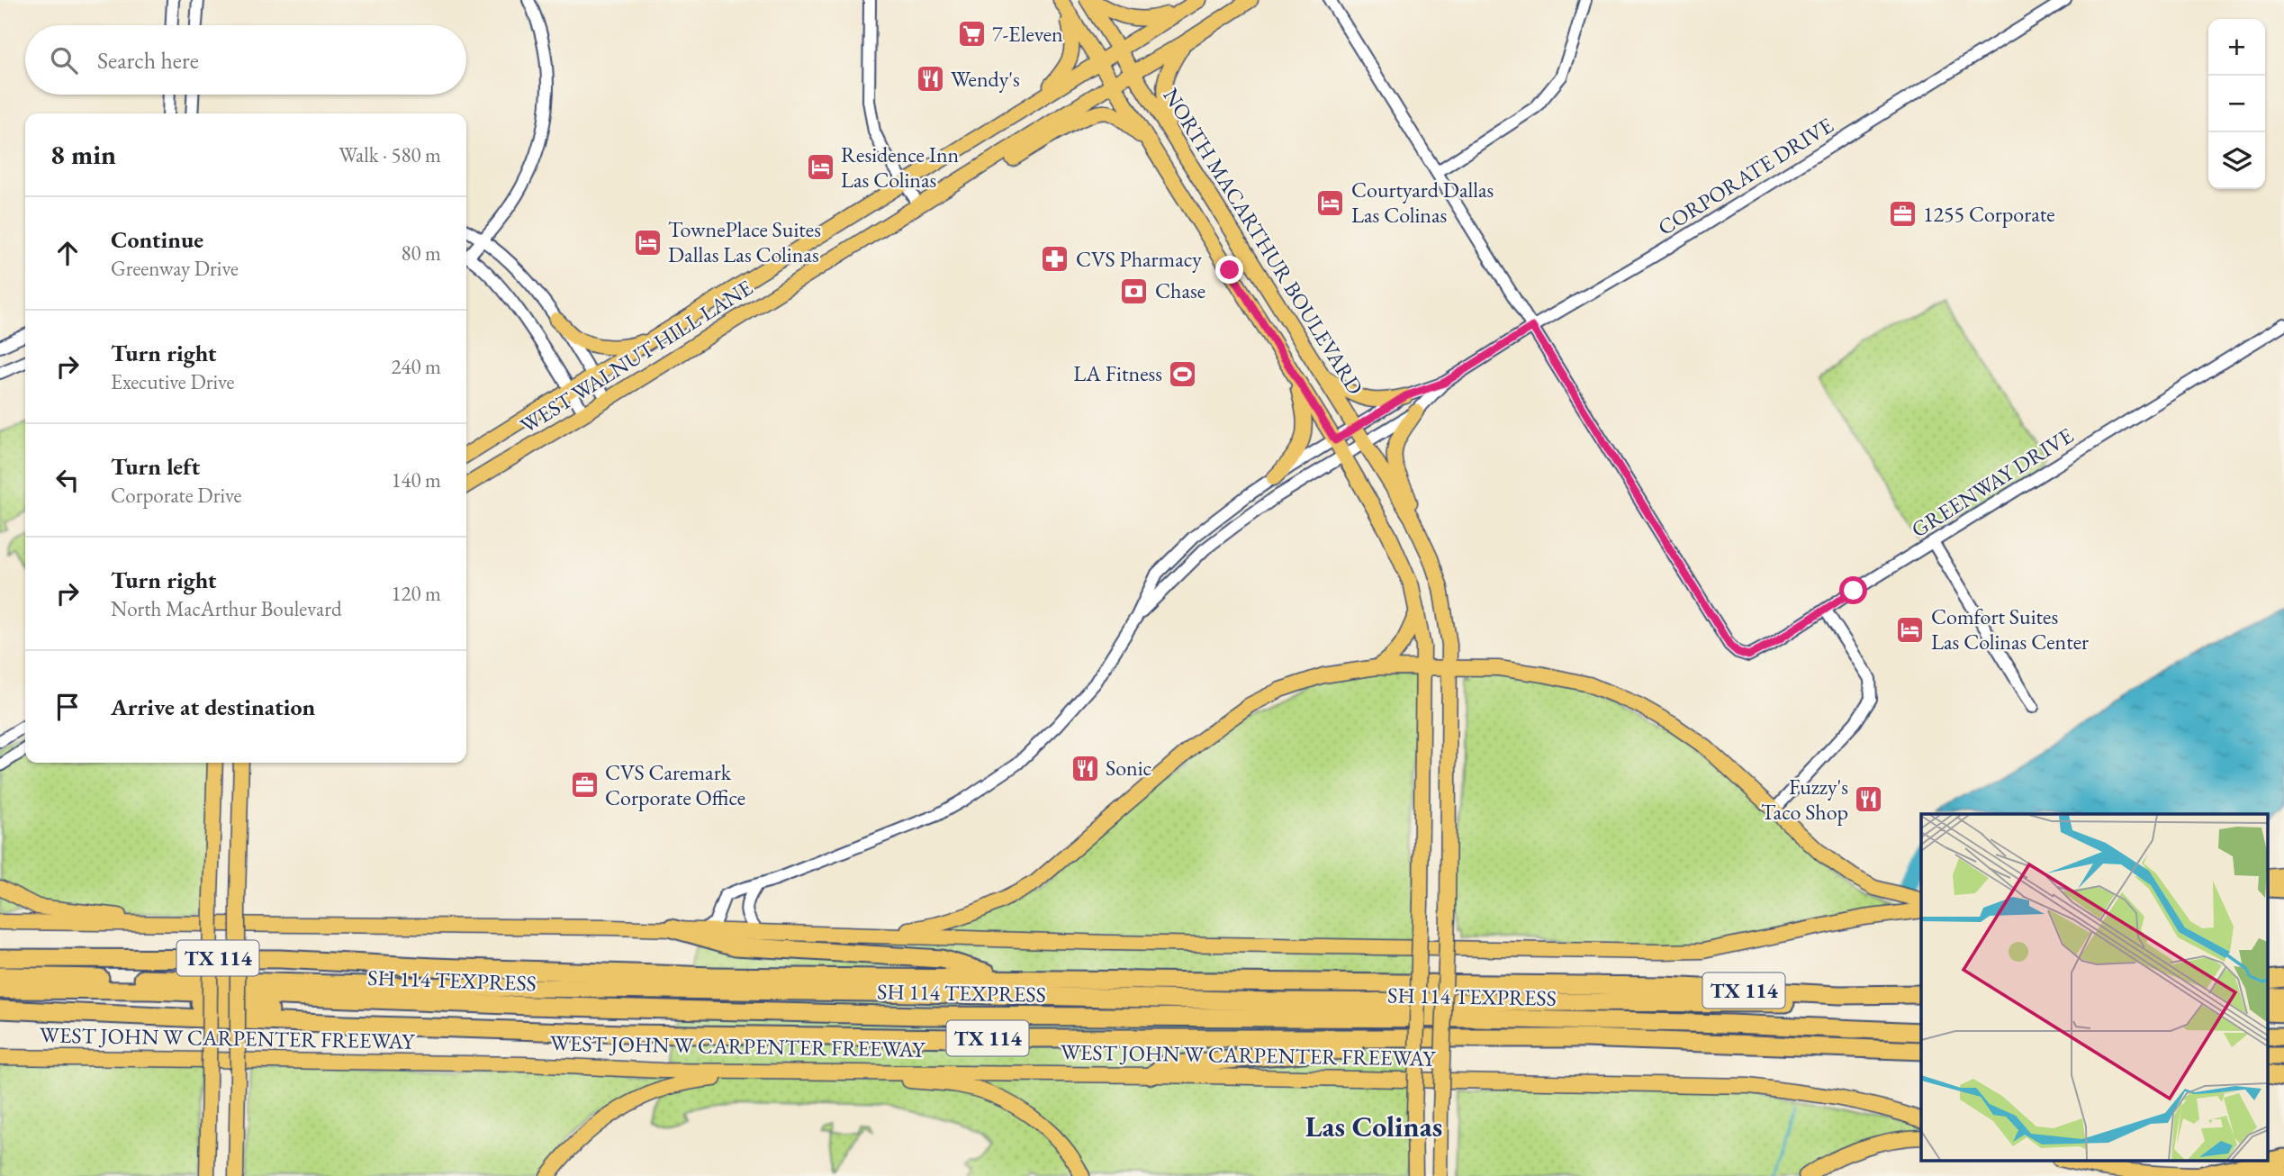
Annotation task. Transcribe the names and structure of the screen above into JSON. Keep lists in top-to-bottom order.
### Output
{
  "streets": {
    "highway": ["TX 114", "SH 114 TEXPRESS", "WEST JOHN W CARPENTER FREEWAY"],
    "main road": ["NORTH MACARTHUR BOULEVARD", "WEST WALNUT HILL LANE"],
    "street": ["CORPORATE DRIVE", "GREENWAY DRIVE"]
  },
  "crossings": [
    ["CORPORATE DRIVE", "NORTH MACARTHUR BOULEVARD"],
    ["CORPORATE DRIVE", "GREENWAY DRIVE"],
    ["NORTH MACARTHUR BOULEVARD", "WEST WALNUT HILL LANE"]
  ],
  "districts": ["Las Colinas"],
  "places": {
    "supermarket": ["7-Eleven"],
    "restaurant": ["Wendy's", "Sonic", "Fuzzy's Taco Shop"],
    "hotel": [
      "Residence Inn Las Colinas",
      "Courtyard Dallas Las Colinas",
      "TownePlace Suites Dallas Las Colinas",
      "Comfort Suites Las Colinas Center"
    ],
    "office": ["1255 Corporate", "CVS Caremark Corporate Office"],
    "pharmacy": ["CVS Pharmacy"],
    "bank": ["Chase"],
    "sports": ["LA Fitness"]
  },
  "page": {
    "map_buttons": ["+", "−"],
    "search": "Search here",
    "heading": ["8 min", "Walk · 580 m"],
    "list": [
      ["Continue", "Greenway Drive", "80 m"],
      ["Turn right", "Executive Drive", "240 m"],
      ["Turn left", "Corporate Drive", "140 m"],
      ["Turn right", "North MacArthur Boulevard", "120 m"],
      "Arrive at destination"
    ]
  }
}
